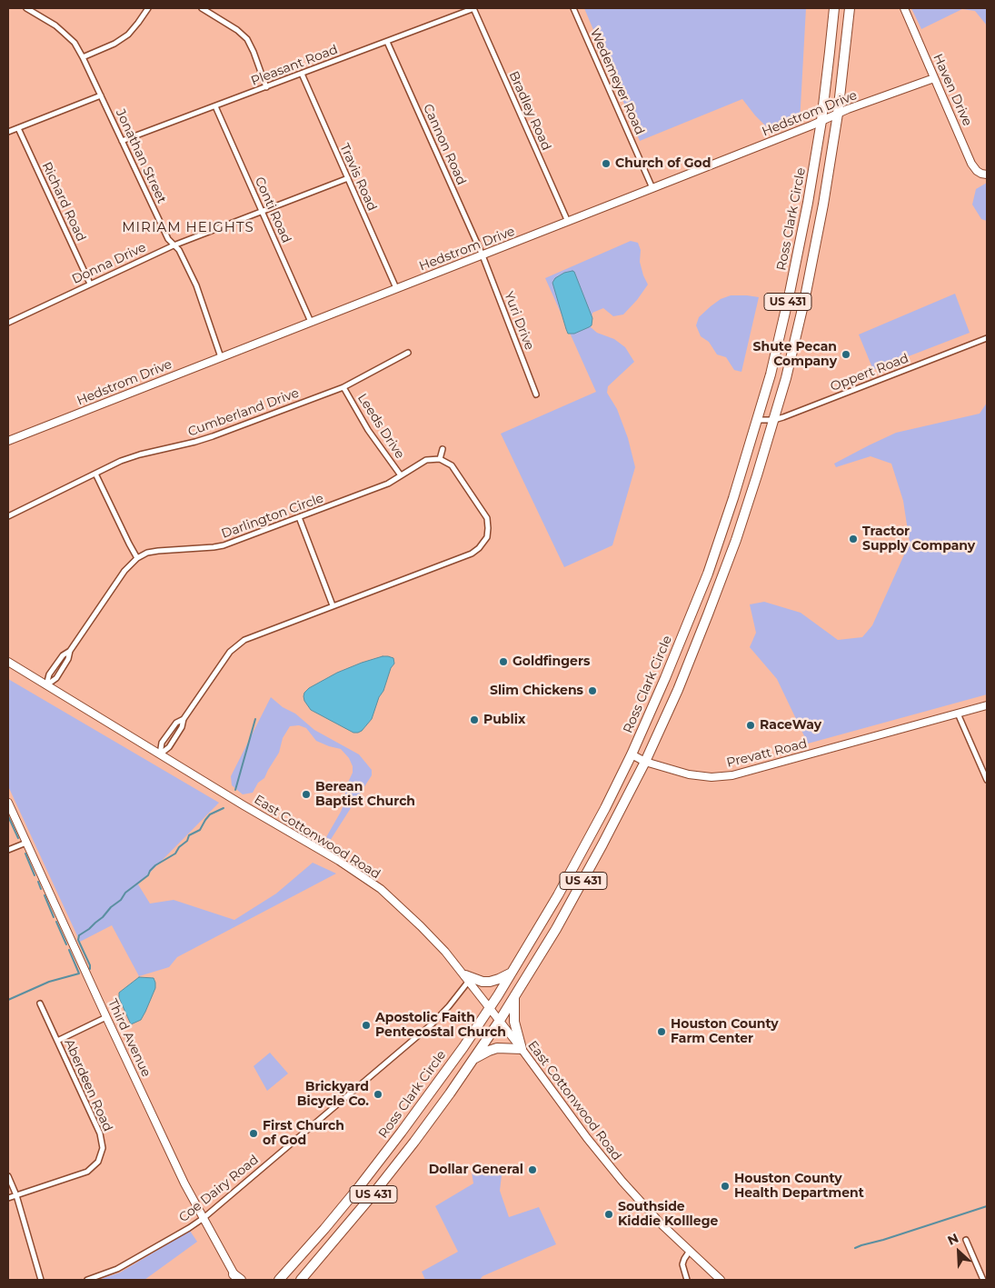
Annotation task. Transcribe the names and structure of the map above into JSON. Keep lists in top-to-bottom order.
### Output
{
  "streets": {
    "highway": ["Ross Clark Circle", "US 431"],
    "street": [
      "Pleasant Road",
      "Wedemeyer Road",
      "Haven Drive",
      "Bradley Road",
      "Hedstrom Drive",
      "Cannon Road",
      "Jonathan Street",
      "Travis Road",
      "Richard Road",
      "Conti Road",
      "Donna Drive",
      "Yuri Drive",
      "Oppert Road",
      "Cumberland Drive",
      "Leeds Drive",
      "Darlington Circle",
      "Prevatt Road",
      "East Cottonwood Road",
      "Third Avenue",
      "Aberdeen Road",
      "Coe Dairy Road"
    ]
  },
  "crossings": [
    ["Pleasant Road", "Bradley Road"],
    ["Pleasant Road", "Cannon Road"],
    ["Pleasant Road", "Jonathan Street"],
    ["Pleasant Road", "Travis Road"],
    ["Pleasant Road", "Conti Road"],
    ["Wedemeyer Road", "Hedstrom Drive"],
    ["Haven Drive", "Hedstrom Drive"],
    ["Bradley Road", "Hedstrom Drive"],
    ["Hedstrom Drive", "Cannon Road"],
    ["Hedstrom Drive", "Jonathan Street"],
    ["Hedstrom Drive", "Travis Road"],
    ["Hedstrom Drive", "Conti Road"],
    ["Hedstrom Drive", "Ross Clark Circle"],
    ["Hedstrom Drive", "US 431"],
    ["Hedstrom Drive", "Yuri Drive"],
    ["Cannon Road", "Yuri Drive"],
    ["Jonathan Street", "Donna Drive"],
    ["Travis Road", "Donna Drive"],
    ["Richard Road", "Donna Drive"],
    ["Conti Road", "Donna Drive"],
    ["Ross Clark Circle", "Oppert Road"],
    ["Ross Clark Circle", "Prevatt Road"],
    ["Ross Clark Circle", "East Cottonwood Road"],
    ["US 431", "Oppert Road"],
    ["US 431", "Prevatt Road"],
    ["US 431", "East Cottonwood Road"],
    ["Cumberland Drive", "Leeds Drive"],
    ["Leeds Drive", "Darlington Circle"],
    ["Darlington Circle", "East Cottonwood Road"],
    ["East Cottonwood Road", "Coe Dairy Road"],
    ["Third Avenue", "Coe Dairy Road"]
  ],
  "districts": ["MIRIAM HEIGHTS"],
  "places": [
    "Church of God",
    "Shute Pecan Company",
    "Tractor Supply Company",
    "Goldfingers",
    "Slim Chickens",
    "Publix",
    "RaceWay",
    "Berean Baptist Church",
    "Apostolic Faith Pentecostal Church",
    "Houston County Farm Center",
    "Brickyard Bicycle Co.",
    "First Church of God",
    "Dollar General",
    "Houston County Health Department",
    "Southside Kiddie Kolllege"
  ],
  "north": "top left"
}
